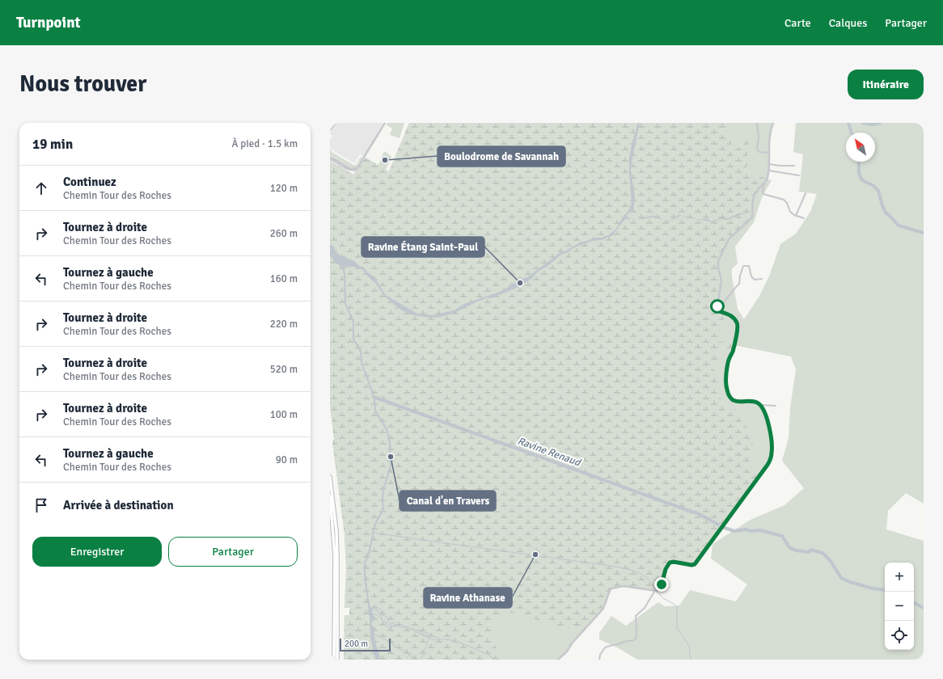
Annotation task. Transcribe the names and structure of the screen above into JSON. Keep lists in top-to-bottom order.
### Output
{
  "water": ["Ravine Renaud"],
  "places": [
    "Boulodrome de Savannah",
    "Ravine Étang Saint-Paul",
    "Canal d'en Travers",
    "Ravine Athanase"
  ],
  "scale_bar": "200 m",
  "north": "top left",
  "page": {
    "header": "Turnpoint",
    "nav": ["Carte", "Calques", "Partager"],
    "buttons": [
      "Itinéraire",
      ["Enregistrer", "Partager"]
    ],
    "title": "Nous trouver",
    "heading": ["19 min", "À pied · 1.5 km"],
    "list": [
      ["Continuez", "Chemin Tour des Roches", "120 m"],
      ["Tournez à droite", "Chemin Tour des Roches", "260 m"],
      ["Tournez à gauche", "Chemin Tour des Roches", "160 m"],
      ["Tournez à droite", "Chemin Tour des Roches", "220 m"],
      ["Tournez à droite", "Chemin Tour des Roches", "520 m"],
      ["Tournez à droite", "Chemin Tour des Roches", "100 m"],
      ["Tournez à gauche", "Chemin Tour des Roches", "90 m"],
      "Arrivée à destination"
    ],
    "map_buttons": ["+", "−"],
    "scale": "200 m"
  }
}
